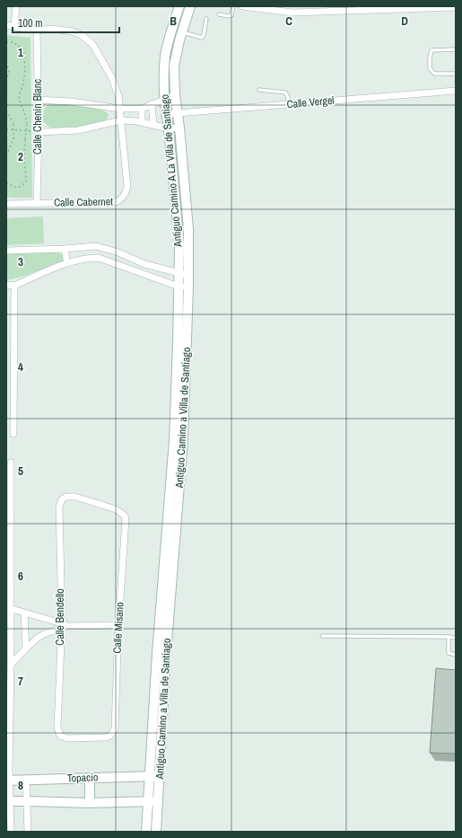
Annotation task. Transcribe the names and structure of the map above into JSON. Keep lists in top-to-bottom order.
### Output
{
  "streets": {
    "street": [
      "Calle Vergel",
      "Calle Chenin Blanc",
      "Antiguo Camino A La Villa de Santiago",
      "Calle Cabernet",
      "Antiguo Camino a Villa de Santiago",
      "Calle Bendello",
      "Calle Misano",
      "Topacio"
    ]
  },
  "crossings": [
    ["Calle Vergel", "Antiguo Camino A La Villa de Santiago"],
    ["Calle Vergel", "Antiguo Camino a Villa de Santiago"],
    ["Calle Chenin Blanc", "Calle Cabernet"],
    ["Antiguo Camino A La Villa de Santiago", "Topacio"],
    ["Antiguo Camino a Villa de Santiago", "Topacio"],
    ["Calle Bendello", "Calle Misano"]
  ],
  "scale_bar": "100 m",
  "grid": {
    "columns": ["B", "C", "D"],
    "rows": [
      "1",
      "2",
      "3",
      "4",
      "5",
      "6",
      "7",
      "8"
    ]
  }
}
